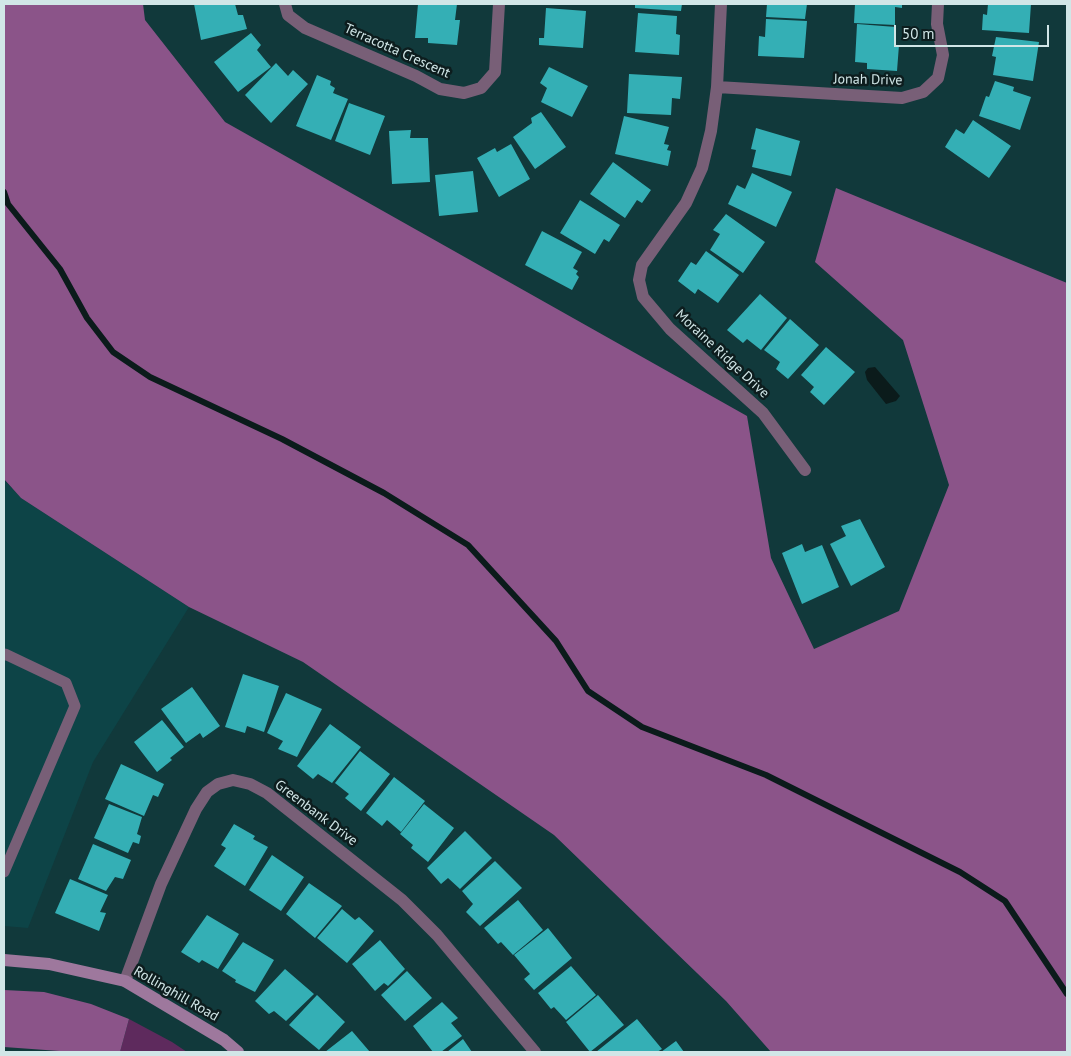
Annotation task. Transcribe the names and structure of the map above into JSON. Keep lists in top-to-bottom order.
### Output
{
  "streets": {
    "street": [
      "Terracotta Crescent",
      "Jonah Drive",
      "Moraine Ridge Drive",
      "Greenbank Drive",
      "Rollinghill Road"
    ]
  },
  "crossings": [
    ["Jonah Drive", "Moraine Ridge Drive"],
    ["Greenbank Drive", "Rollinghill Road"]
  ],
  "scale_bar": "50 m"
}
